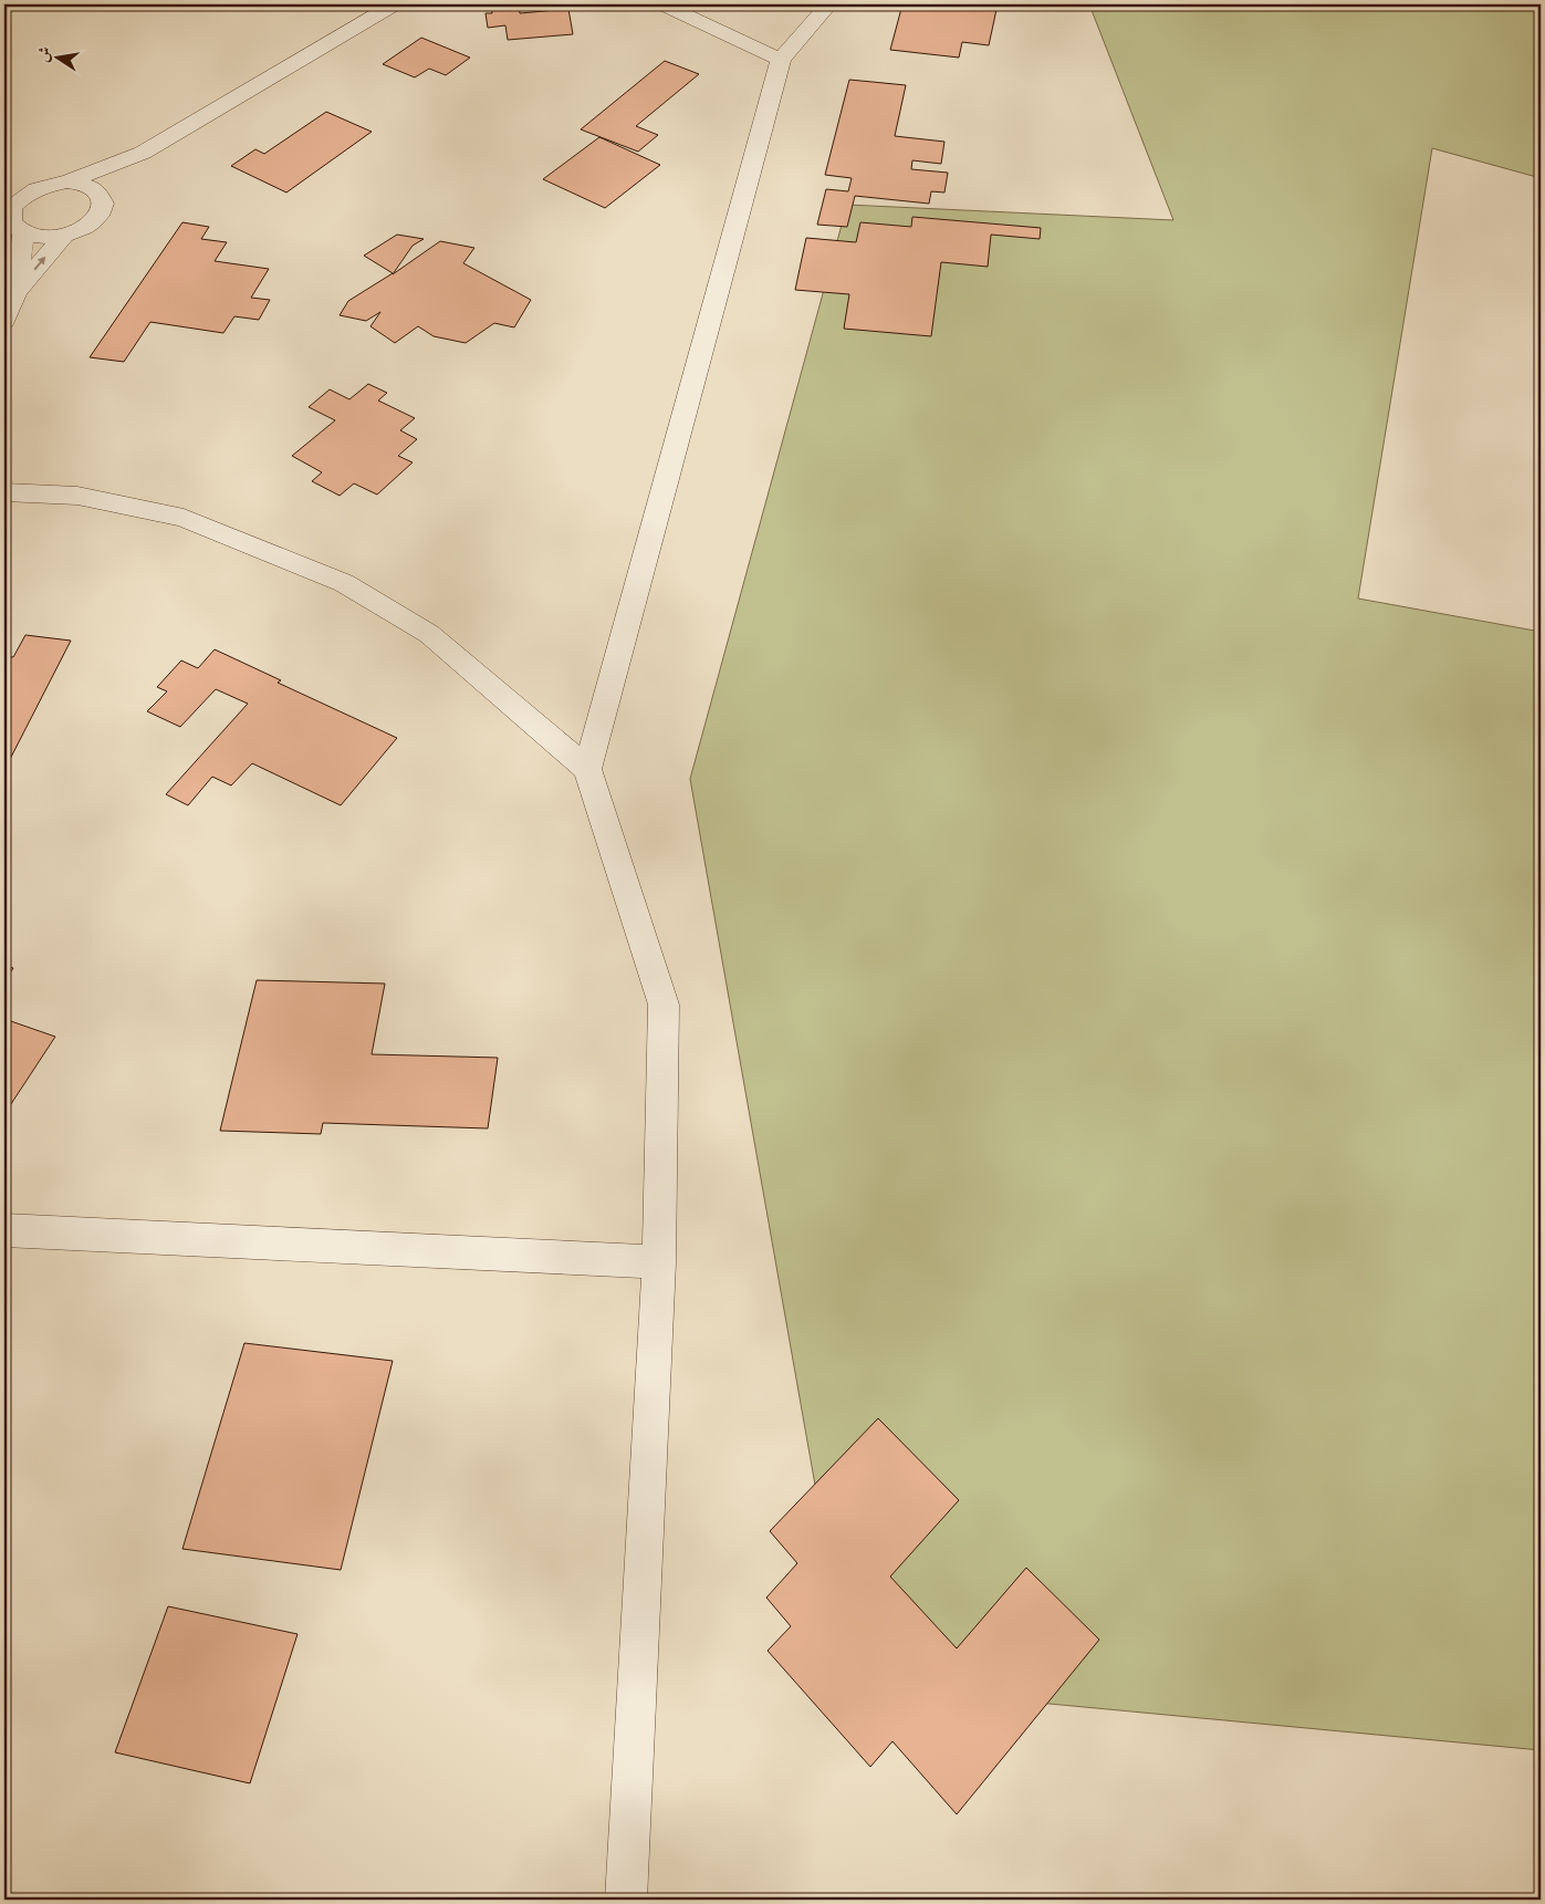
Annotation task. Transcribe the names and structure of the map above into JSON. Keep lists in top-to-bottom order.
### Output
{
  "north": "left"
}
